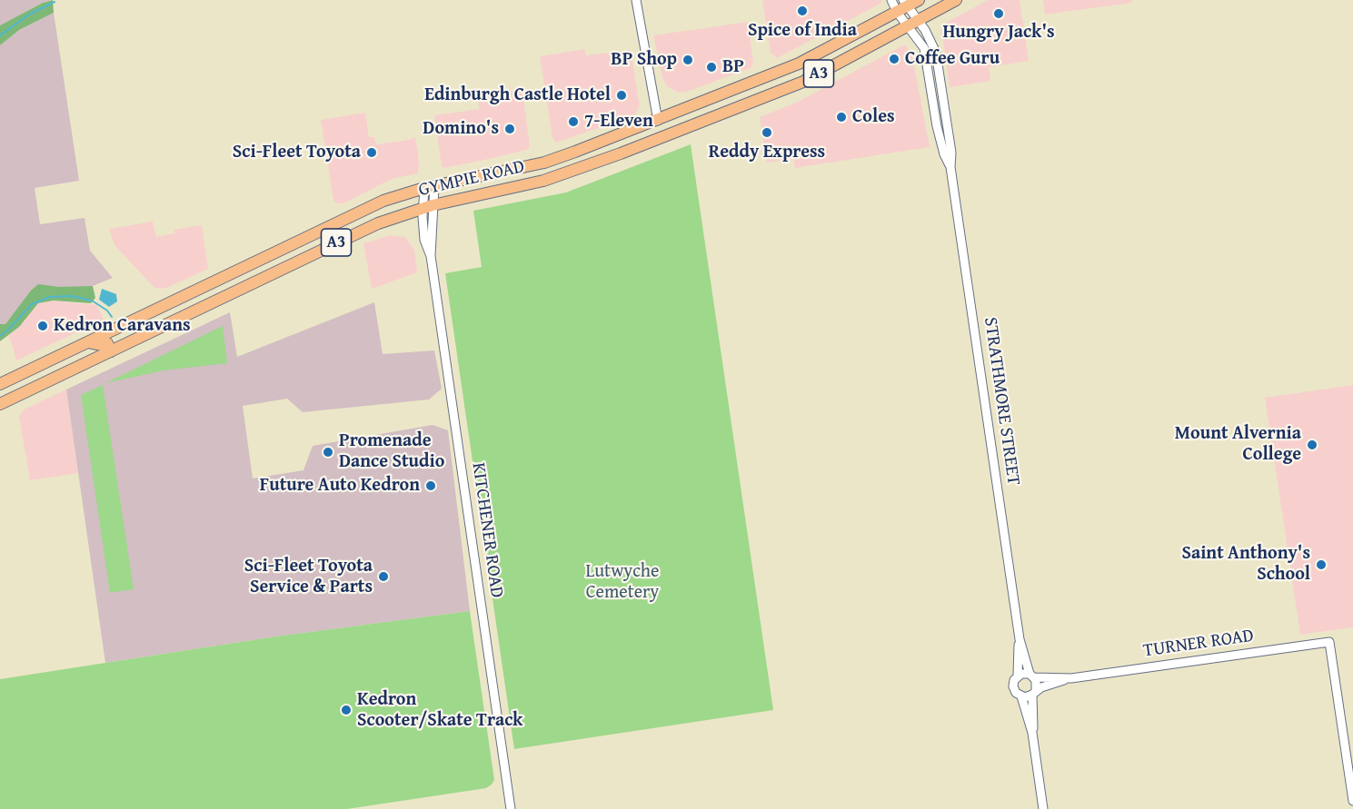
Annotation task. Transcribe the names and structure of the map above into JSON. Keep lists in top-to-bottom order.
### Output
{
  "streets": {
    "highway": ["A3", "GYMPIE ROAD"],
    "street": ["STRATHMORE STREET", "KITCHENER ROAD", "TURNER ROAD"]
  },
  "crossings": [
    ["GYMPIE ROAD", "STRATHMORE STREET"],
    ["GYMPIE ROAD", "KITCHENER ROAD"],
    ["STRATHMORE STREET", "TURNER ROAD"]
  ],
  "parks": ["Lutwyche Cemetery"],
  "places": [
    "Spice of India",
    "Hungry Jack's",
    "Coffee Guru",
    "BP Shop",
    "BP",
    "Edinburgh Castle Hotel",
    "Coles",
    "7-Eleven",
    "Domino's",
    "Reddy Express",
    "Sci-Fleet Toyota",
    "Kedron Caravans",
    "Mount Alvernia College",
    "Promenade Dance Studio",
    "Future Auto Kedron",
    "Saint Anthony's School",
    "Sci-Fleet Toyota Service & Parts",
    "Kedron Scooter/Skate Track"
  ]
}
